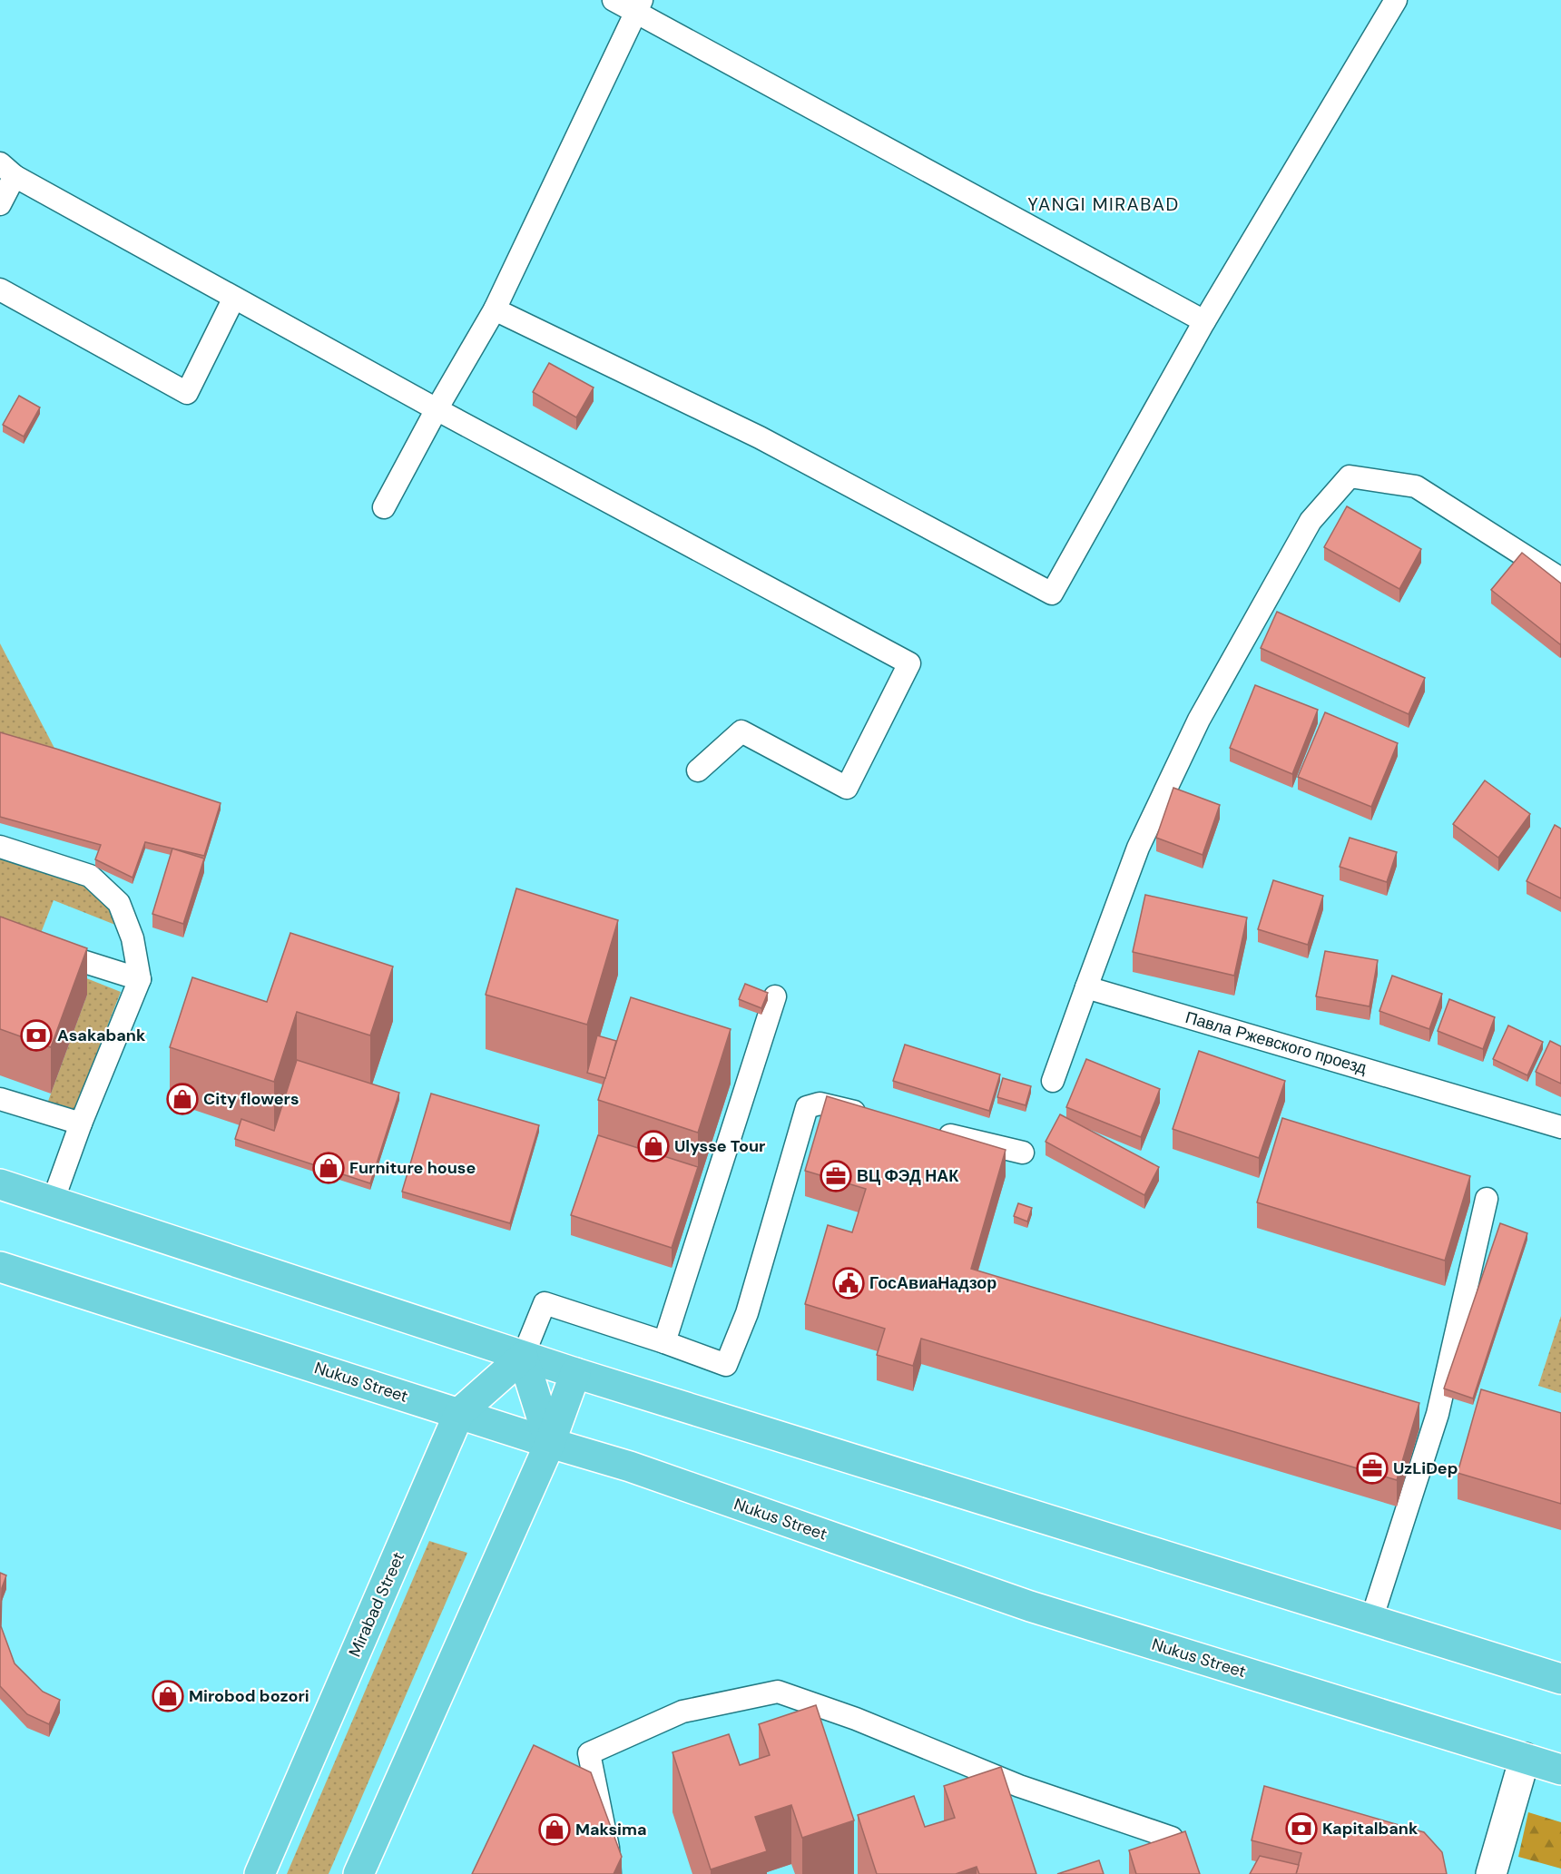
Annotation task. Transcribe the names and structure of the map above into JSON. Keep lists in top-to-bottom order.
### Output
{
  "streets": {
    "main road": ["Nukus Street", "Mirabad Street"],
    "lane": ["Павла Ржевского проезд"]
  },
  "crossings": [
    ["Nukus Street", "Mirabad Street"]
  ],
  "districts": ["YANGI MIRABAD"],
  "places": {
    "bank": ["Asakabank", "Kapitalbank"],
    "shop": [
      "City flowers",
      "Ulysse Tour",
      "Furniture house",
      "Mirobod bozori",
      "Maksima"
    ],
    "office": ["ВЦ ФЭД НАК", "UzLiDep"],
    "public building": ["ГосАвиаНадзор"]
  }
}
